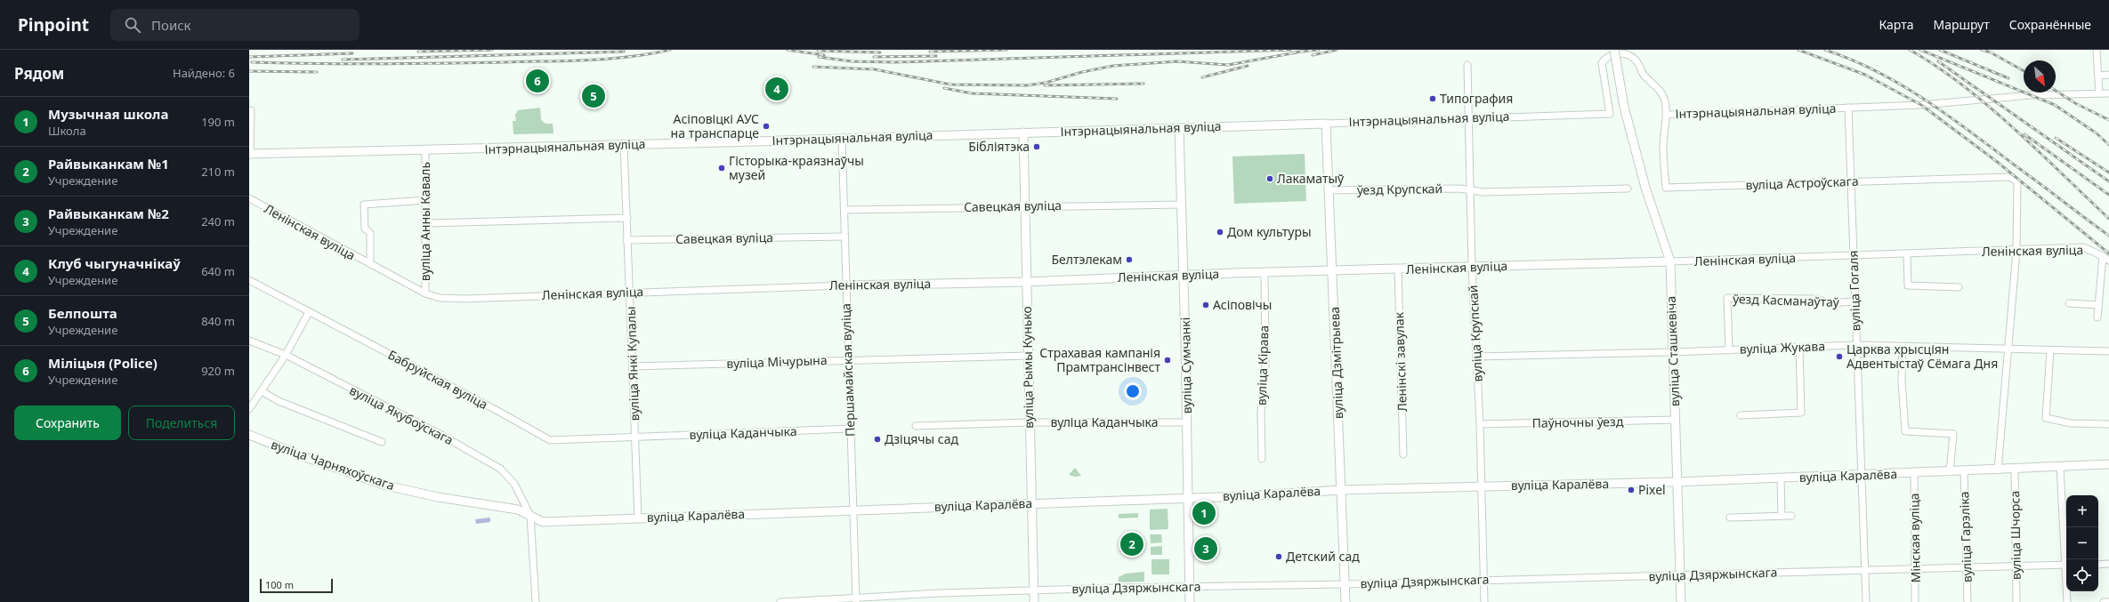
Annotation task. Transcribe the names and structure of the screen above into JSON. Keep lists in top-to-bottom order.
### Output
{
  "streets": {
    "street": [
      "Інтэрнацыянальная вуліца",
      "вуліца Астроўскага",
      "ўезд Крупскай",
      "Савецкая вуліца",
      "вуліца Анны Каваль",
      "Ленінская вуліца",
      "вуліца Гогаля",
      "ўезд Касманаўтаў",
      "вуліца Крупскай",
      "вуліца Жукава",
      "вуліца Сташкевіча",
      "вуліца Мічурына",
      "Ленінскі завулак",
      "вуліца Дзмітрыева",
      "вуліца Янкі Купалы",
      "вуліца Сумчанкі",
      "вуліца Кірава",
      "вуліца Рымы Кунько",
      "Першамайская вуліца",
      "Бабруйская вуліца",
      "вуліца Якубоўскага",
      "вуліца Каданчыка",
      "Паўночны ўезд",
      "вуліца Чарняхоўскага",
      "вуліца Каралёва",
      "вуліца Шчорса",
      "вуліца Гарэліка",
      "Мінская вуліца",
      "вуліца Дзяржынскага"
    ]
  },
  "crossings": [
    ["Інтэрнацыянальная вуліца", "вуліца Астроўскага"],
    ["Інтэрнацыянальная вуліца", "вуліца Анны Каваль"],
    ["Інтэрнацыянальная вуліца", "вуліца Гогаля"],
    ["Інтэрнацыянальная вуліца", "вуліца Крупскай"],
    ["Інтэрнацыянальная вуліца", "вуліца Дзмітрыева"],
    ["Інтэрнацыянальная вуліца", "вуліца Янкі Купалы"],
    ["Інтэрнацыянальная вуліца", "вуліца Сумчанкі"],
    ["Інтэрнацыянальная вуліца", "вуліца Рымы Кунько"],
    ["Інтэрнацыянальная вуліца", "Першамайская вуліца"],
    ["вуліца Астроўскага", "Ленінская вуліца"],
    ["вуліца Астроўскага", "вуліца Гогаля"],
    ["ўезд Крупскай", "вуліца Крупскай"],
    ["ўезд Крупскай", "вуліца Дзмітрыева"],
    ["Савецкая вуліца", "вуліца Янкі Купалы"],
    ["Савецкая вуліца", "вуліца Сумчанкі"],
    ["Савецкая вуліца", "вуліца Рымы Кунько"],
    ["Савецкая вуліца", "Першамайская вуліца"],
    ["вуліца Анны Каваль", "Ленінская вуліца"],
    ["Ленінская вуліца", "вуліца Гогаля"],
    ["Ленінская вуліца", "вуліца Крупскай"],
    ["Ленінская вуліца", "вуліца Сташкевіча"],
    ["Ленінская вуліца", "Ленінскі завулак"],
    ["Ленінская вуліца", "вуліца Дзмітрыева"],
    ["Ленінская вуліца", "вуліца Янкі Купалы"],
    ["Ленінская вуліца", "вуліца Сумчанкі"],
    ["Ленінская вуліца", "вуліца Кірава"],
    ["Ленінская вуліца", "вуліца Рымы Кунько"],
    ["Ленінская вуліца", "Першамайская вуліца"],
    ["вуліца Гогаля", "ўезд Касманаўтаў"],
    ["вуліца Гогаля", "вуліца Жукава"],
    ["вуліца Гогаля", "вуліца Каралёва"],
    ["вуліца Гогаля", "вуліца Дзяржынскага"],
    ["ўезд Касманаўтаў", "вуліца Жукава"],
    ["вуліца Крупскай", "вуліца Жукава"],
    ["вуліца Крупскай", "Паўночны ўезд"],
    ["вуліца Крупскай", "вуліца Каралёва"],
    ["вуліца Крупскай", "вуліца Дзяржынскага"],
    ["вуліца Жукава", "вуліца Сташкевіча"],
    ["вуліца Сташкевіча", "Паўночны ўезд"],
    ["вуліца Сташкевіча", "вуліца Каралёва"],
    ["вуліца Сташкевіча", "вуліца Дзяржынскага"],
    ["вуліца Мічурына", "вуліца Янкі Купалы"],
    ["вуліца Мічурына", "вуліца Рымы Кунько"],
    ["вуліца Мічурына", "Першамайская вуліца"],
    ["вуліца Дзмітрыева", "вуліца Каралёва"],
    ["вуліца Дзмітрыева", "вуліца Дзяржынскага"],
    ["вуліца Янкі Купалы", "Бабруйская вуліца"],
    ["вуліца Янкі Купалы", "вуліца Каданчыка"],
    ["вуліца Янкі Купалы", "вуліца Каралёва"],
    ["вуліца Сумчанкі", "вуліца Каданчыка"],
    ["вуліца Сумчанкі", "вуліца Каралёва"],
    ["вуліца Сумчанкі", "вуліца Дзяржынскага"],
    ["вуліца Рымы Кунько", "вуліца Каданчыка"],
    ["вуліца Рымы Кунько", "вуліца Каралёва"],
    ["вуліца Рымы Кунько", "вуліца Дзяржынскага"],
    ["Першамайская вуліца", "вуліца Каданчыка"],
    ["Першамайская вуліца", "вуліца Каралёва"],
    ["Першамайская вуліца", "вуліца Дзяржынскага"],
    ["Бабруйская вуліца", "вуліца Каданчыка"],
    ["вуліца Якубоўскага", "вуліца Каралёва"],
    ["вуліца Чарняхоўскага", "вуліца Каралёва"],
    ["вуліца Каралёва", "вуліца Шчорса"],
    ["вуліца Каралёва", "вуліца Гарэліка"],
    ["вуліца Каралёва", "Мінская вуліца"],
    ["вуліца Шчорса", "вуліца Дзяржынскага"],
    ["вуліца Гарэліка", "вуліца Дзяржынскага"],
    ["Мінская вуліца", "вуліца Дзяржынскага"]
  ],
  "places": [
    "Типография",
    "Асіповіцкі АУС на транспарце",
    "Бібліятэка",
    "Гісторыка-краязнаўчы музей",
    "Лакаматыў",
    "Дом культуры",
    "Белтэлекам",
    "Асіповічы",
    "Царква хрысціян Адвентыстаў Сёмага Дня",
    "Страхавая кампанія Прамтрансінвест",
    "Дзіцячы сад",
    "Pixel",
    "Детский сад"
  ],
  "scale_bar": "100 m",
  "north": "bottom right",
  "page": {
    "header": "Pinpoint",
    "search": "Поиск",
    "nav": ["Карта", "Маршрут", "Сохранённые"],
    "heading": ["Рядом", "Найдено: 6"],
    "pins": [
      "6",
      "4",
      "5",
      "1",
      "2",
      "3"
    ],
    "list": [
      {
        "mark": "1",
        "name": "Музычная школа",
        "note": "Школа",
        "value": "190 m"
      },
      {
        "mark": "2",
        "name": "Райвыканкам №1",
        "note": "Учреждение",
        "value": "210 m"
      },
      {
        "mark": "3",
        "name": "Райвыканкам №2",
        "note": "Учреждение",
        "value": "240 m"
      },
      {
        "mark": "4",
        "name": "Клуб чыгуначнікаў",
        "note": "Учреждение",
        "value": "640 m"
      },
      {
        "mark": "5",
        "name": "Белпошта",
        "note": "Учреждение",
        "value": "840 m"
      },
      {
        "mark": "6",
        "name": "Міліцыя (Police)",
        "note": "Учреждение",
        "value": "920 m"
      }
    ],
    "buttons": ["Сохранить", "Поделиться"],
    "map_buttons": ["+", "−"],
    "scale": "100 m"
  }
}
